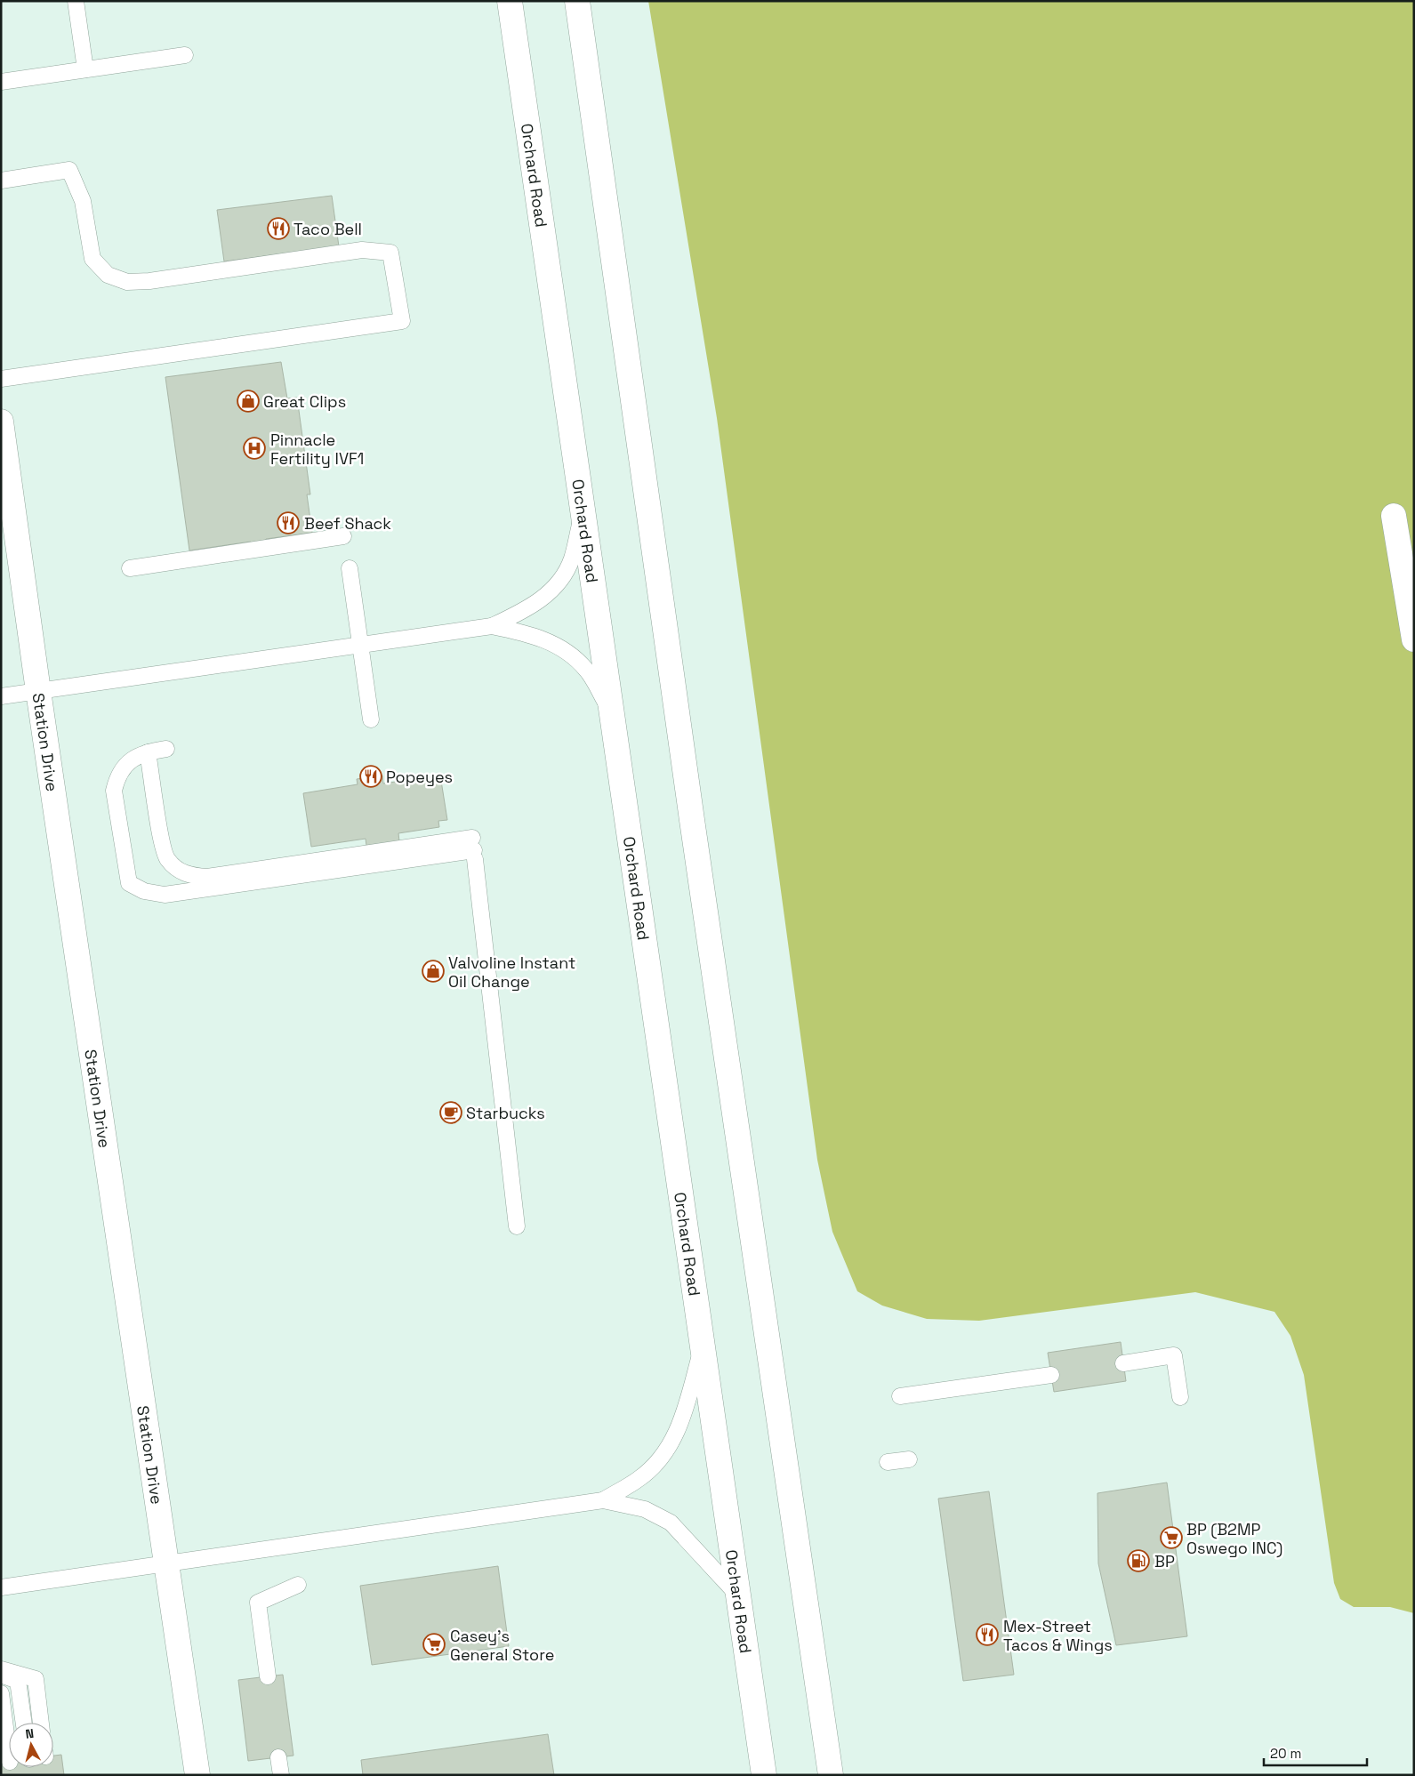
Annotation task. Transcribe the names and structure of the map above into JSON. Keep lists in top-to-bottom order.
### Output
{
  "streets": {
    "main road": ["Orchard Road", "Station Drive"]
  },
  "places": {
    "restaurant": [
      "Taco Bell",
      "Beef Shack",
      "Popeyes",
      "Mex-Street Tacos & Wings"
    ],
    "shop": ["Great Clips", "Valvoline Instant Oil Change"],
    "hospital": ["Pinnacle Fertility IVF1"],
    "cafe": ["Starbucks"],
    "supermarket": ["BP (B2MP Oswego INC)", "Casey's General Store"],
    "fuel station": ["BP"]
  },
  "scale_bar": "20 m",
  "north": "top"
}
